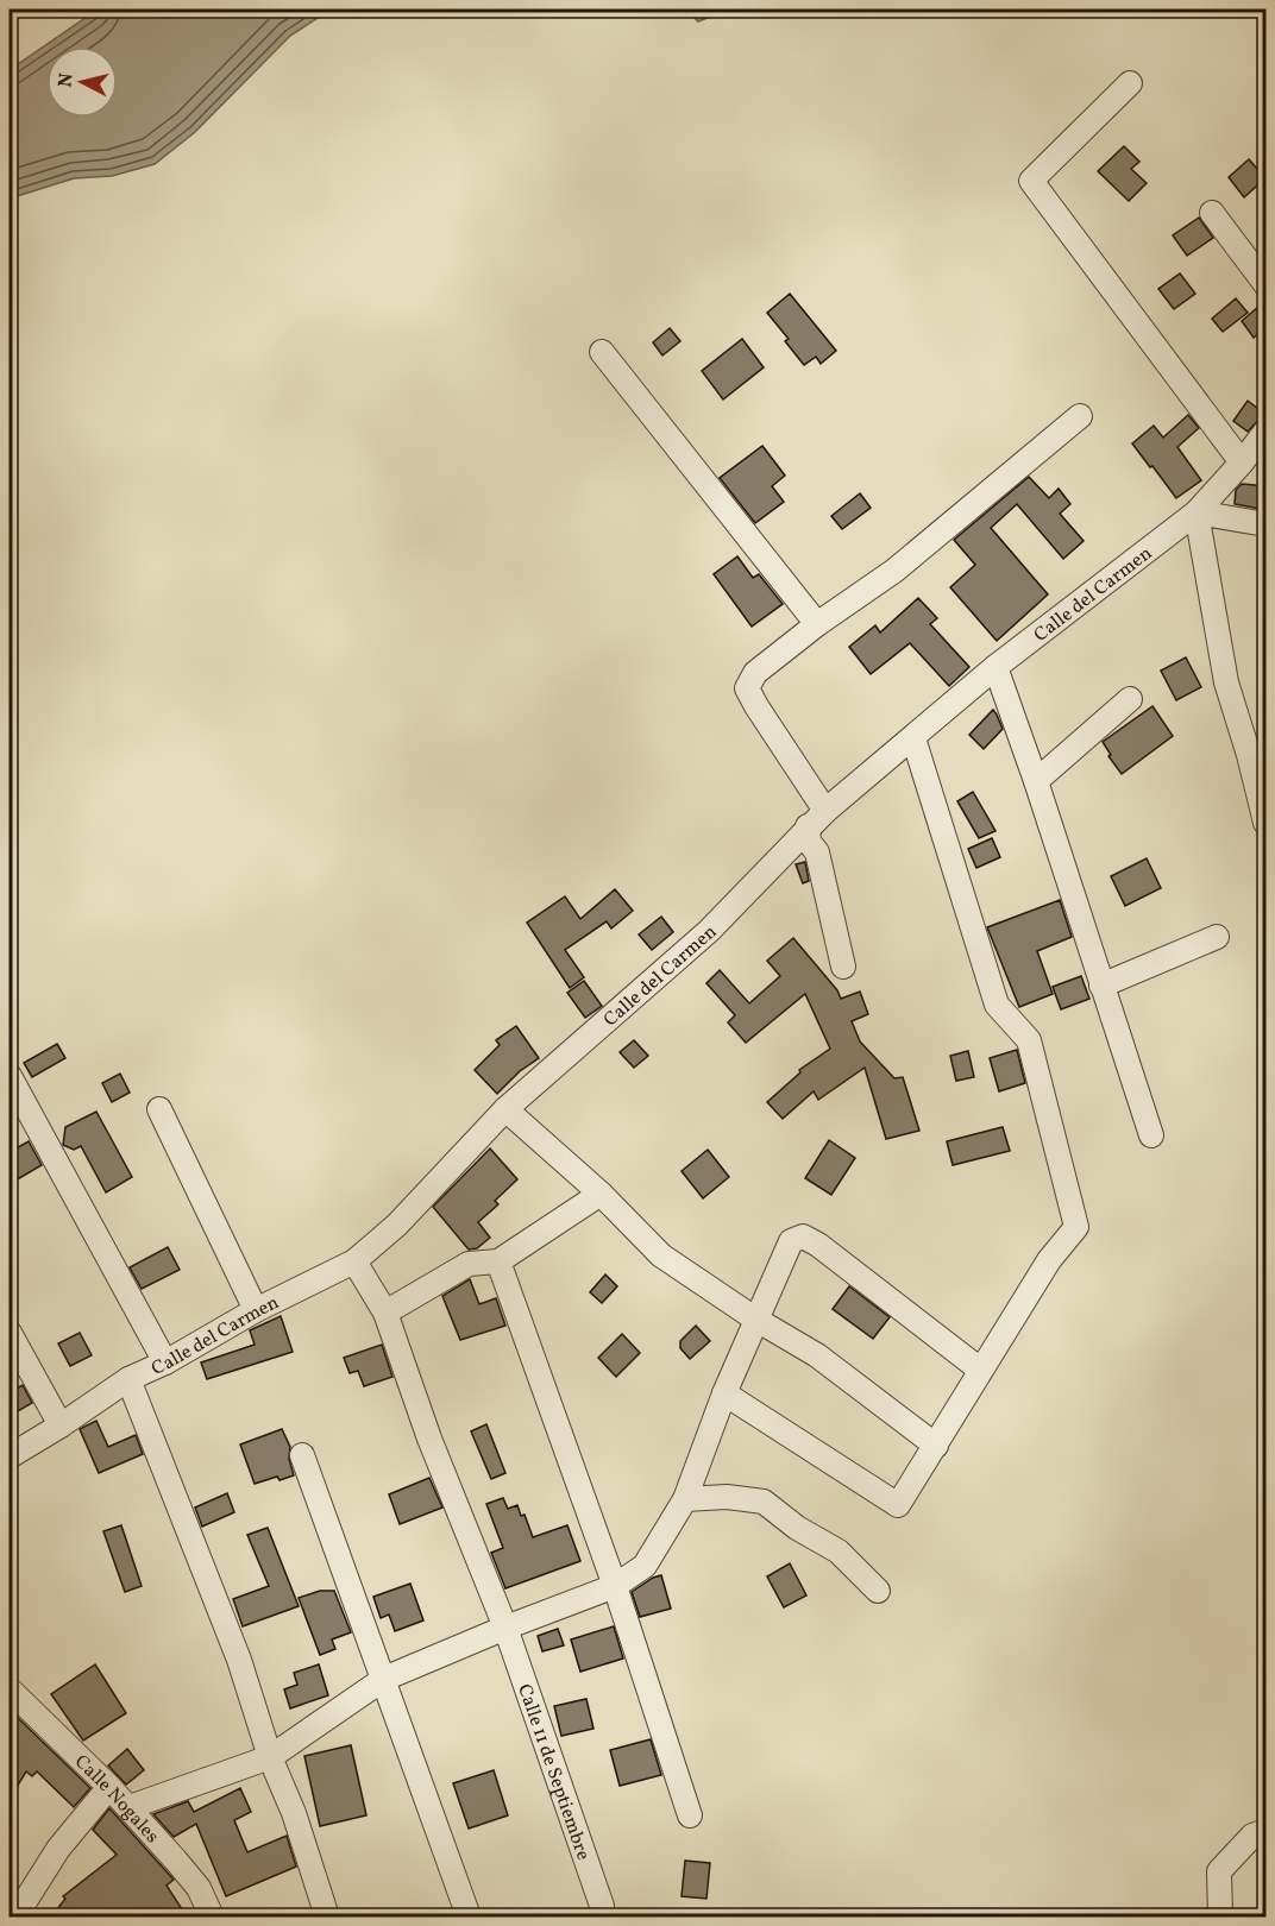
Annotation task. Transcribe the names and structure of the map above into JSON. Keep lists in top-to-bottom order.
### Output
{
  "streets": {
    "street": ["Calle del Carmen", "Calle 11 de Septiembre", "Calle Nogales"]
  },
  "crossings": [
    ["Calle del Carmen", "Calle 11 de Septiembre"]
  ],
  "north": "left"
}
